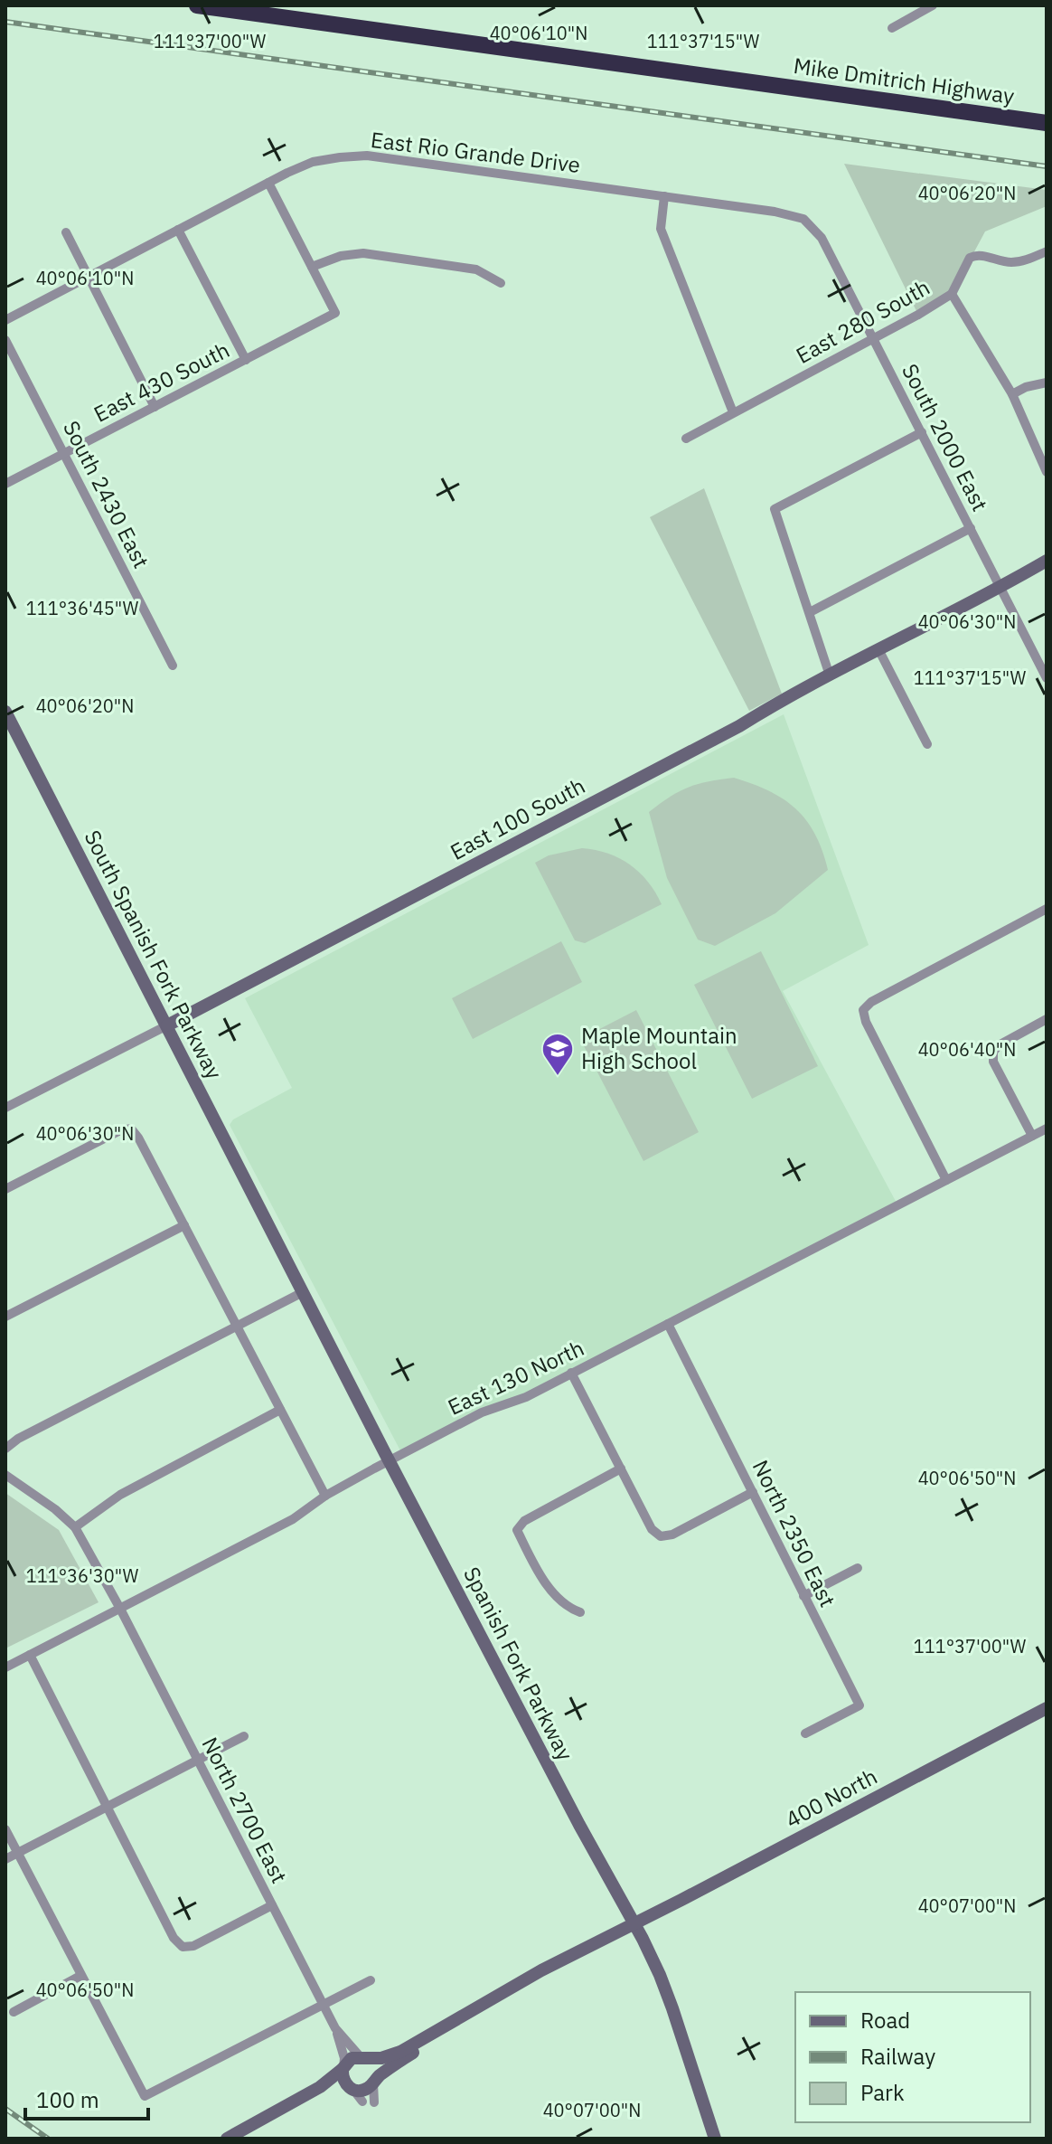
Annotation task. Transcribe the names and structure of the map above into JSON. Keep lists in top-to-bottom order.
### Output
{
  "streets": {
    "highway": ["Mike Dmitrich Highway"],
    "street": [
      "East Rio Grande Drive",
      "East 280 South",
      "East 430 South",
      "South 2000 East",
      "South 2430 East",
      "East 100 South",
      "South Spanish Fork Parkway",
      "East 130 North",
      "North 2350 East",
      "Spanish Fork Parkway",
      "400 North",
      "North 2700 East"
    ]
  },
  "crossings": [
    ["East Rio Grande Drive", "South 2000 East"],
    ["East 280 South", "South 2000 East"],
    ["East 430 South", "South 2430 East"],
    ["South 2000 East", "East 100 South"],
    ["East 100 South", "South Spanish Fork Parkway"],
    ["South Spanish Fork Parkway", "Spanish Fork Parkway"],
    ["East 130 North", "North 2350 East"],
    ["East 130 North", "Spanish Fork Parkway"],
    ["East 130 North", "North 2700 East"],
    ["Spanish Fork Parkway", "400 North"],
    ["400 North", "North 2700 East"]
  ],
  "places": {
    "school or university": ["Maple Mountain High School"]
  },
  "legend": ["Road", "Railway", "Park"],
  "scale_bar": "100 m",
  "coordinates": [
    "40°06'10\"N",
    "111°37'00\"W",
    "111°37'15\"W",
    "40°06'20\"N",
    "111°36'45\"W",
    "40°06'30\"N",
    "40°06'40\"N",
    "40°06'50\"N",
    "111°36'30\"W",
    "40°07'00\"N"
  ]
}
